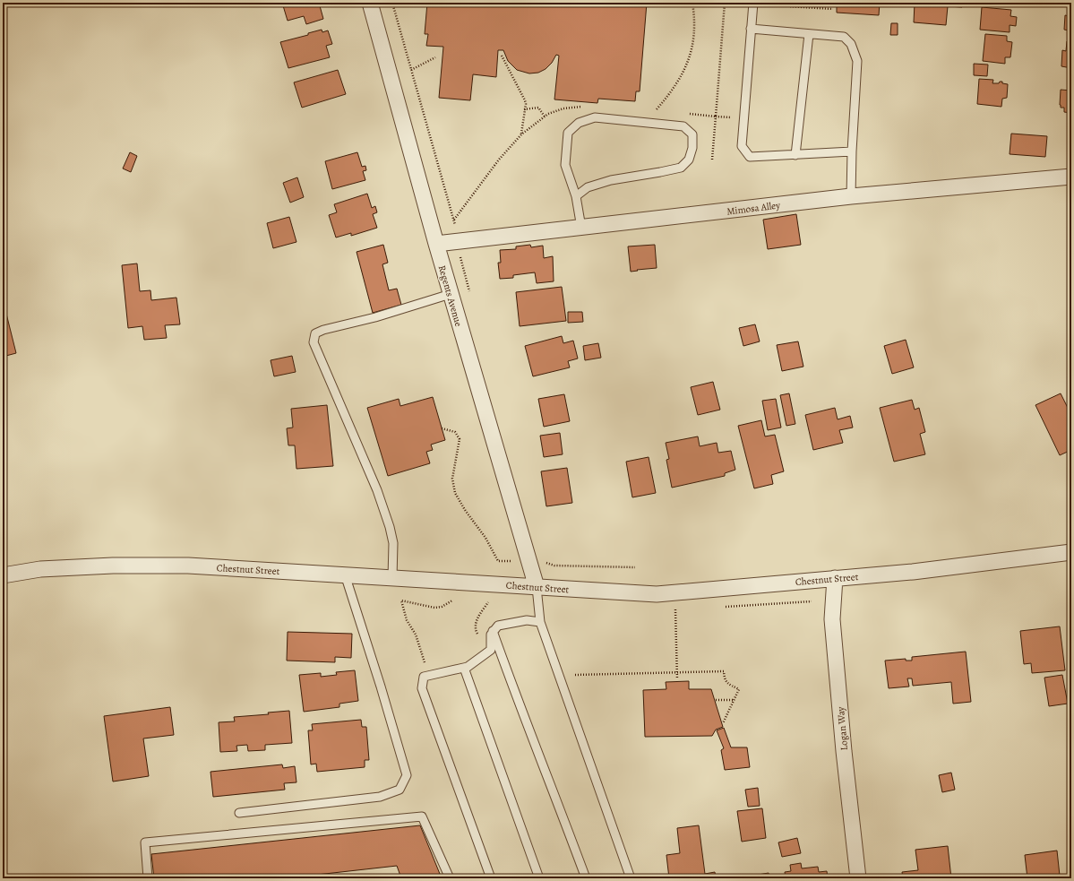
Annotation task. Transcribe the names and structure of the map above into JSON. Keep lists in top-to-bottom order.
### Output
{
  "streets": {
    "street": [
      "Mimosa Alley",
      "Regents Avenue",
      "Chestnut Street",
      "Logan Way"
    ]
  },
  "crossings": [
    ["Mimosa Alley", "Regents Avenue"],
    ["Regents Avenue", "Chestnut Street"],
    ["Chestnut Street", "Logan Way"]
  ]
}
